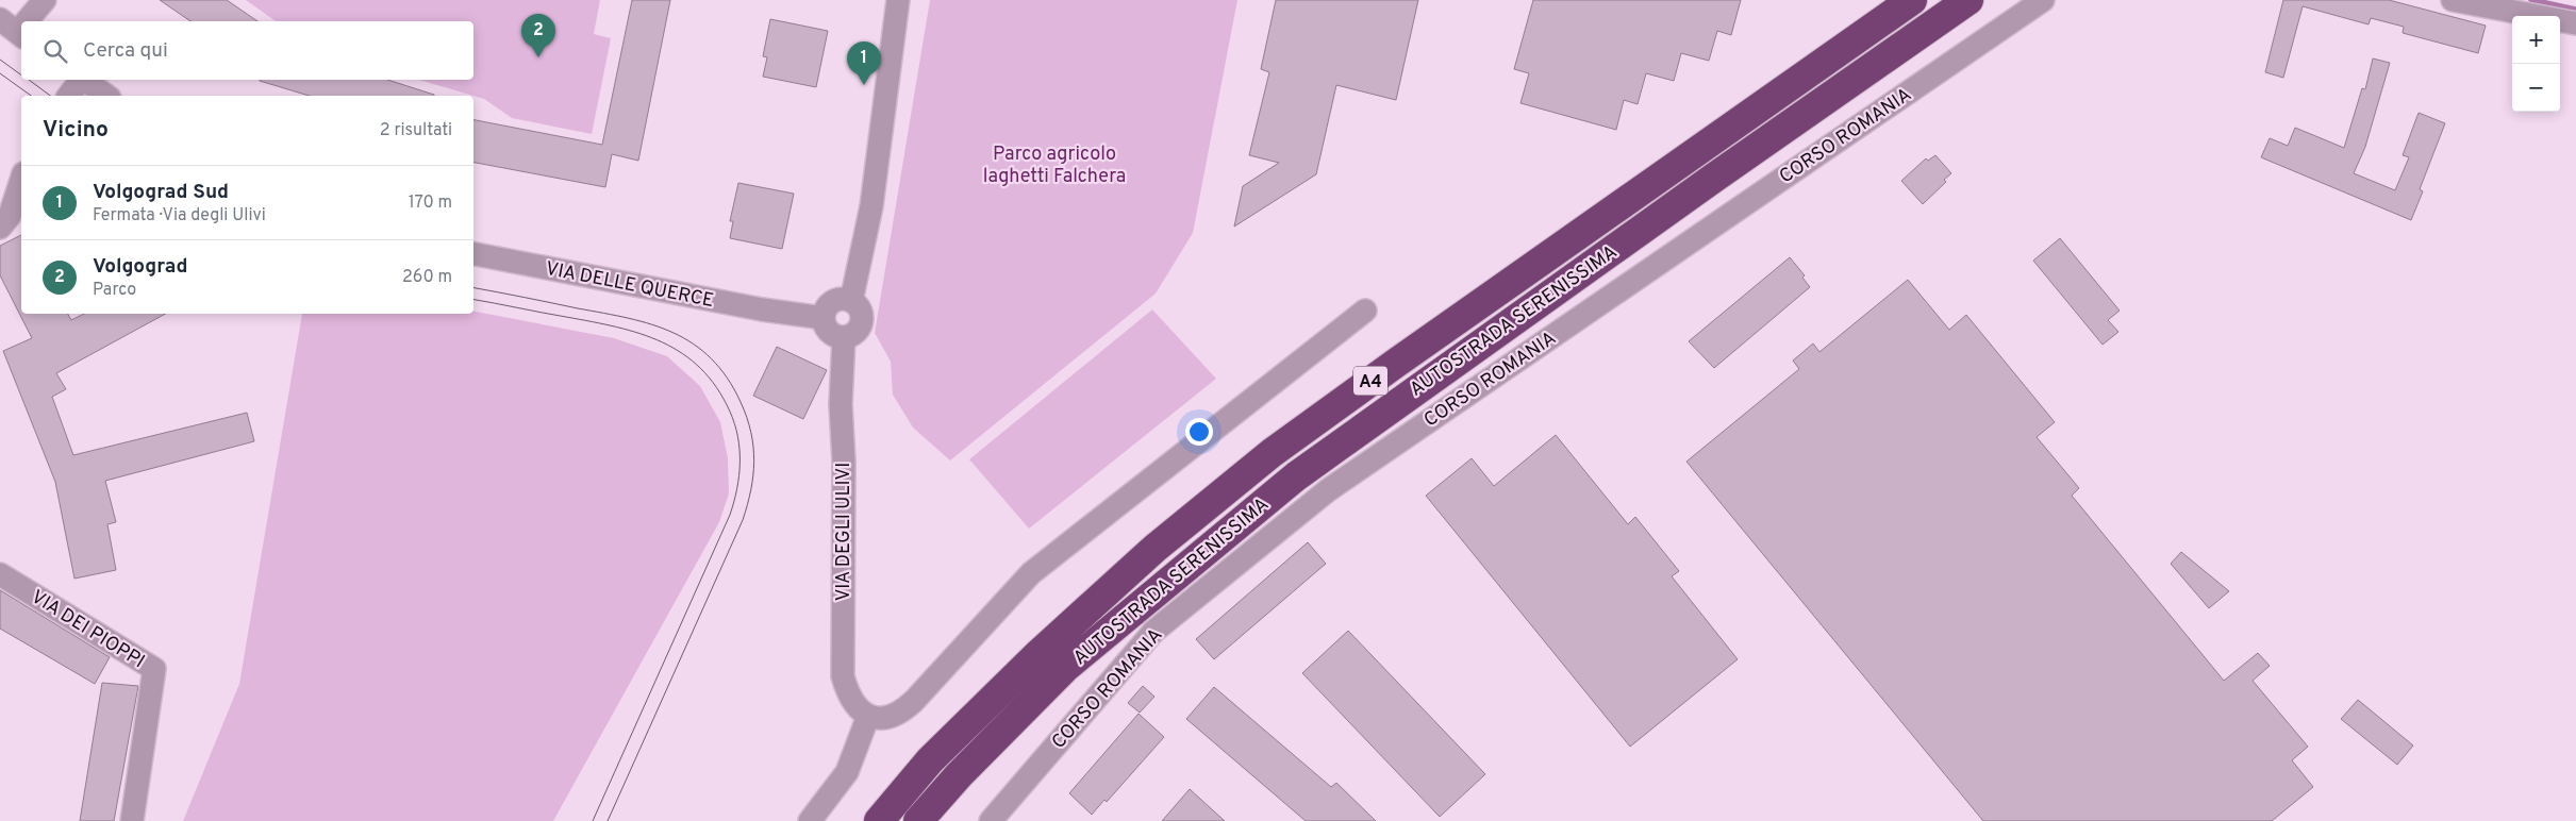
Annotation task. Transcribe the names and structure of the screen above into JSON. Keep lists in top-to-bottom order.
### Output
{
  "streets": {
    "highway": ["AUTOSTRADA SERENISSIMA", "A4"],
    "street": [
      "CORSO ROMANIA",
      "VIA DELLE QUERCE",
      "VIA DEGLI ULIVI",
      "VIA DEI PIOPPI"
    ]
  },
  "crossings": [
    ["VIA DELLE QUERCE", "VIA DEGLI ULIVI"]
  ],
  "parks": ["Parco agricolo laghetti Falchera"],
  "page": {
    "pins": ["2", "1"],
    "map_buttons": ["+", "−"],
    "search": "Cerca qui",
    "heading": ["Vicino", "2 risultati"],
    "list": [
      {
        "mark": "1",
        "name": "Volgograd Sud",
        "note": "Fermata · Via degli Ulivi",
        "value": "170 m"
      },
      {
        "mark": "2",
        "name": "Volgograd",
        "note": "Parco",
        "value": "260 m"
      }
    ]
  }
}
